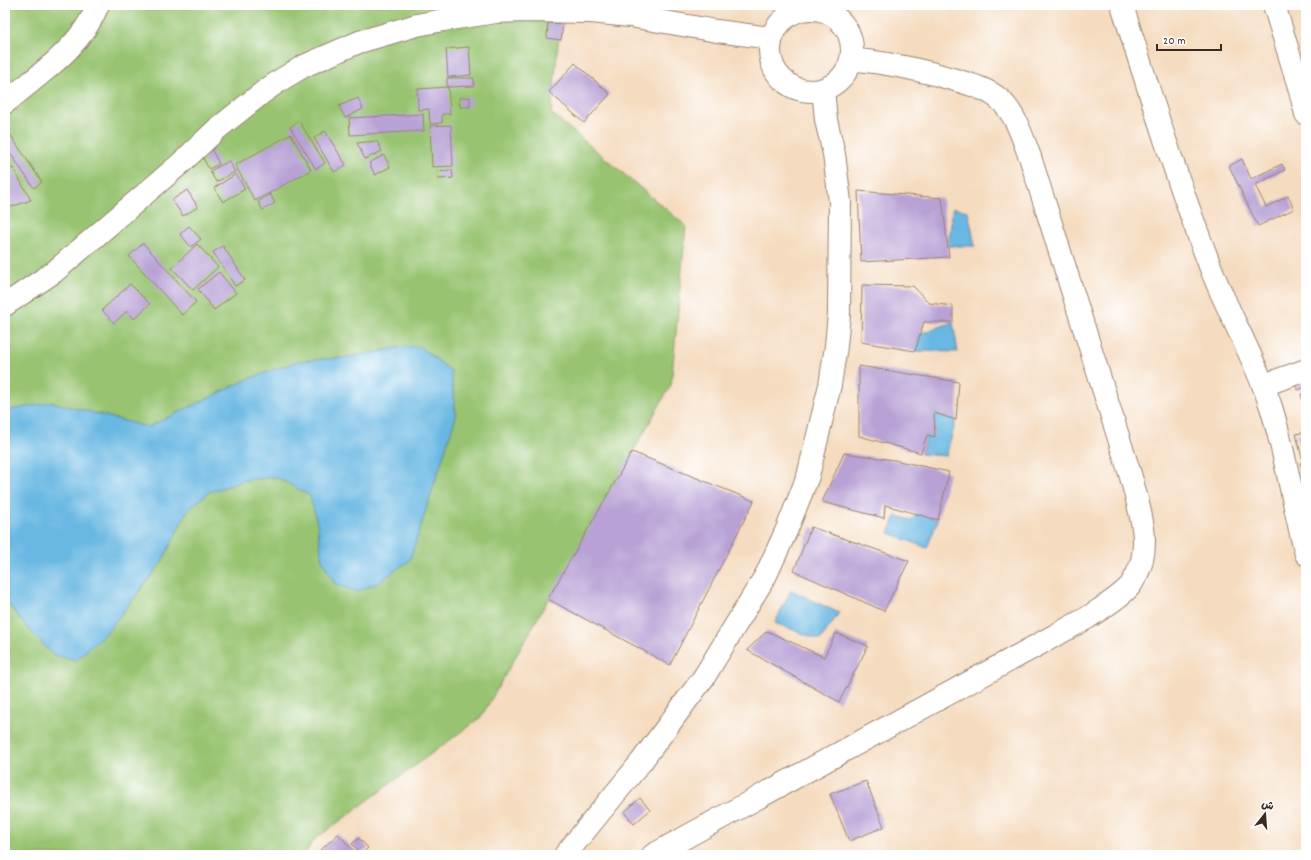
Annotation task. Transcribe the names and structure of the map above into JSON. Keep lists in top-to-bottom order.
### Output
{
  "scale_bar": "20 m",
  "north": "top"
}
